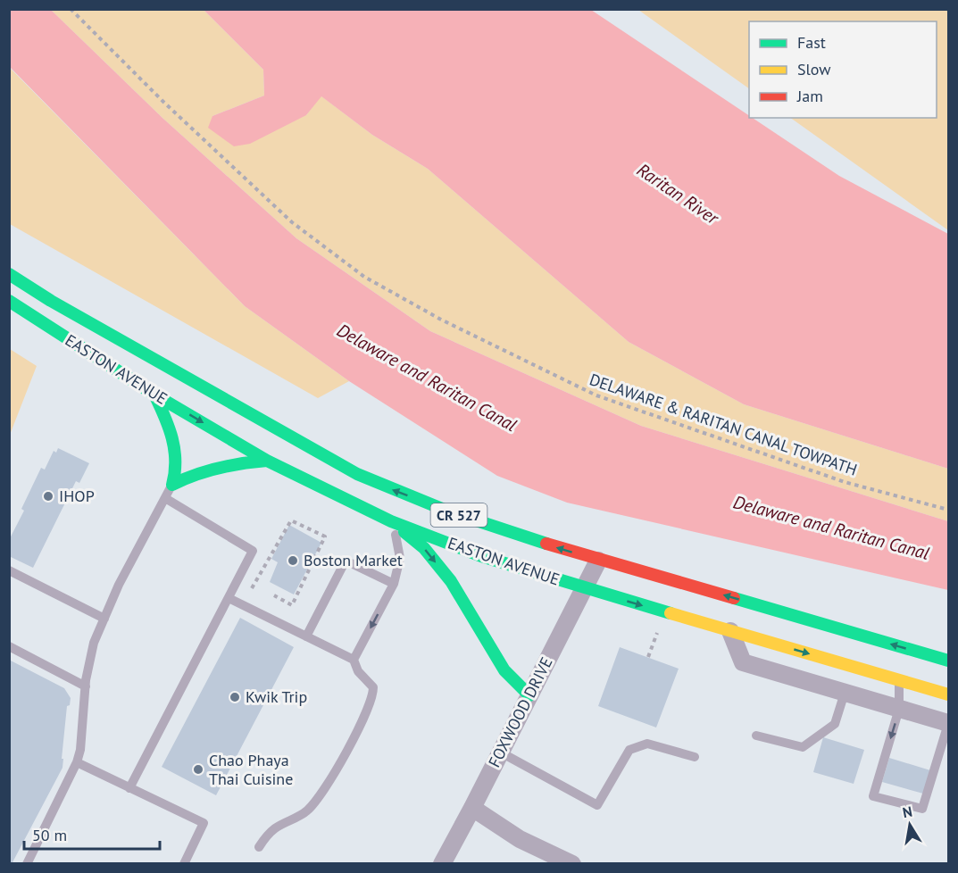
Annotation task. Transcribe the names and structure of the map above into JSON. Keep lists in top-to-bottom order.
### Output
{
  "streets": {
    "main road": ["EASTON AVENUE", "CR 527"],
    "street": ["FOXWOOD DRIVE"],
    "path": ["DELAWARE & RARITAN CANAL TOWPATH"]
  },
  "crossings": [
    ["EASTON AVENUE", "FOXWOOD DRIVE"]
  ],
  "water": ["Raritan River", "Delaware and Raritan Canal"],
  "places": [
    "IHOP",
    "Boston Market",
    "Kwik Trip",
    "Chao Phaya Thai Cuisine"
  ],
  "legend": ["Fast", "Slow", "Jam"],
  "scale_bar": "50 m",
  "north": "top"
}
